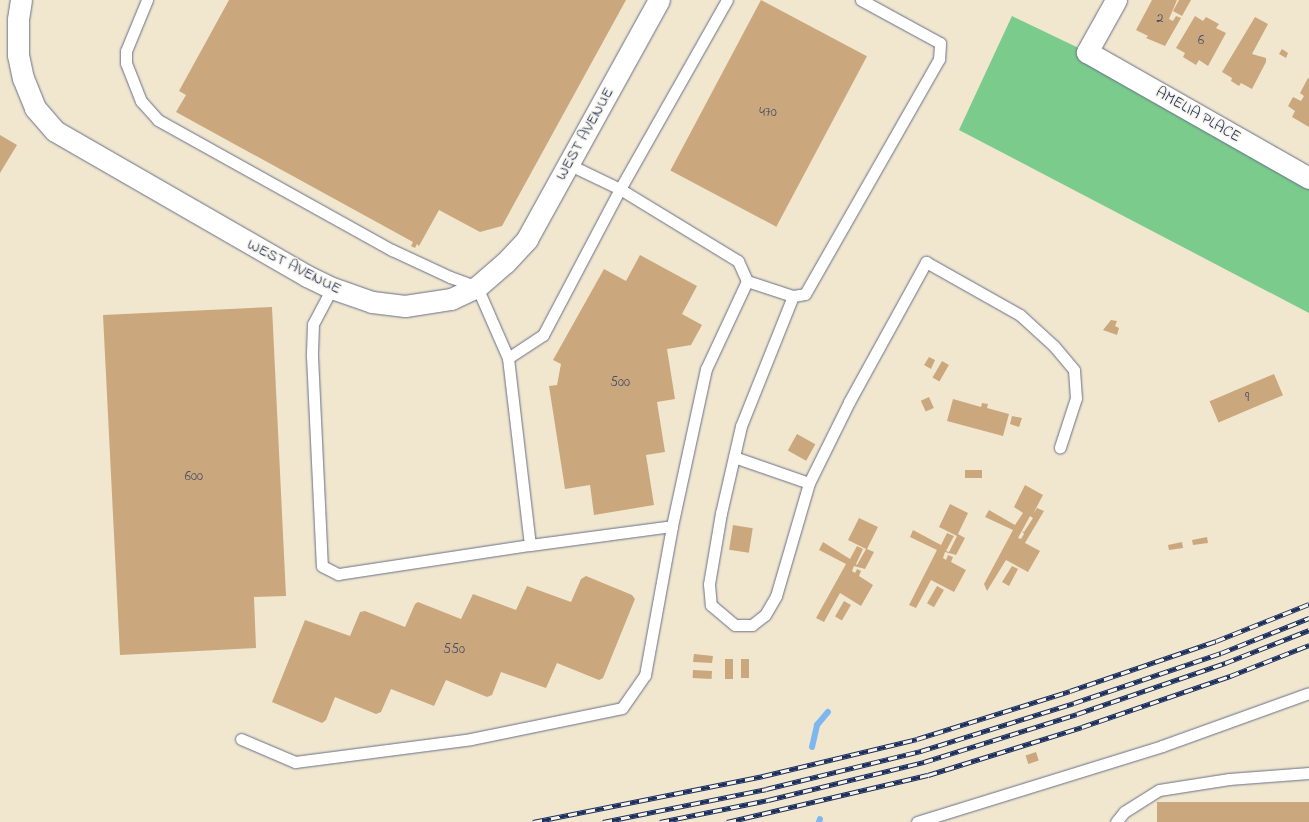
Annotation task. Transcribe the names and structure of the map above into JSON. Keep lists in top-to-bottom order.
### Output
{
  "streets": {
    "street": ["AMELIA PLACE", "WEST AVENUE"]
  },
  "house_numbers": [
    "2",
    "6",
    "470",
    "500",
    "9",
    "600",
    "550"
  ]
}
